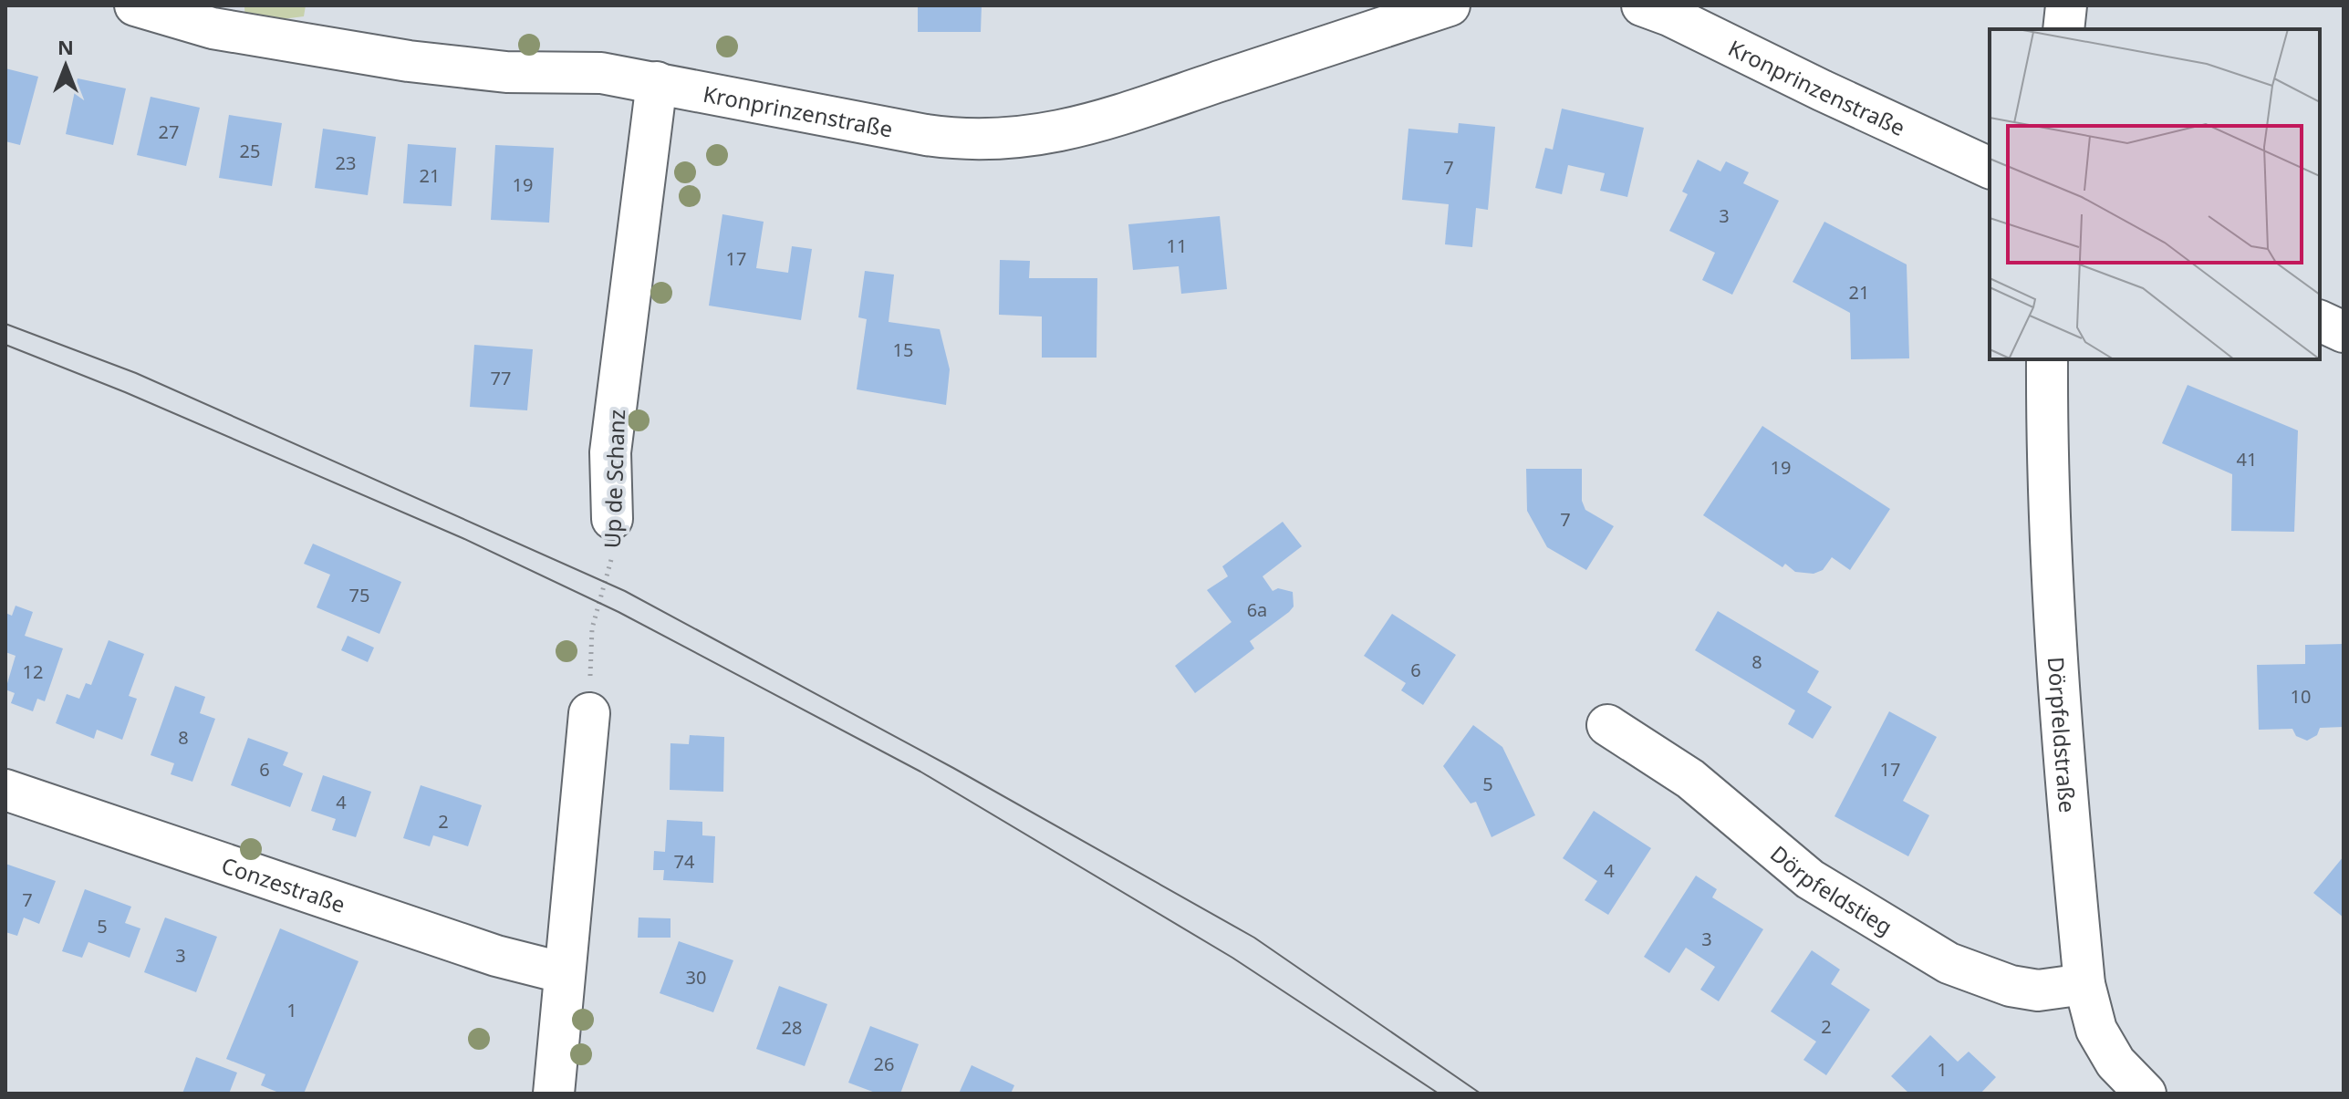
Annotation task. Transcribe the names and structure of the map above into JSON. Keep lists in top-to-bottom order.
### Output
{
  "streets": {
    "street": [
      "Kronprinzenstraße",
      "Up de Schanz",
      "Dörpfeldstraße",
      "Conzestraße",
      "Dörpfeldstieg"
    ]
  },
  "crossings": [
    ["Kronprinzenstraße", "Up de Schanz"],
    ["Dörpfeldstraße", "Dörpfeldstieg"]
  ],
  "house_numbers": [
    "27",
    "25",
    "23",
    "7",
    "21",
    "19",
    "3",
    "11",
    "17",
    "21",
    "15",
    "77",
    "41",
    "19",
    "7",
    "75",
    "6a",
    "8",
    "6",
    "12",
    "10",
    "8",
    "6",
    "17",
    "5",
    "4",
    "2",
    "74",
    "4",
    "7",
    "5",
    "3",
    "3",
    "30",
    "1",
    "2",
    "28",
    "26",
    "1"
  ],
  "north": "top"
}
